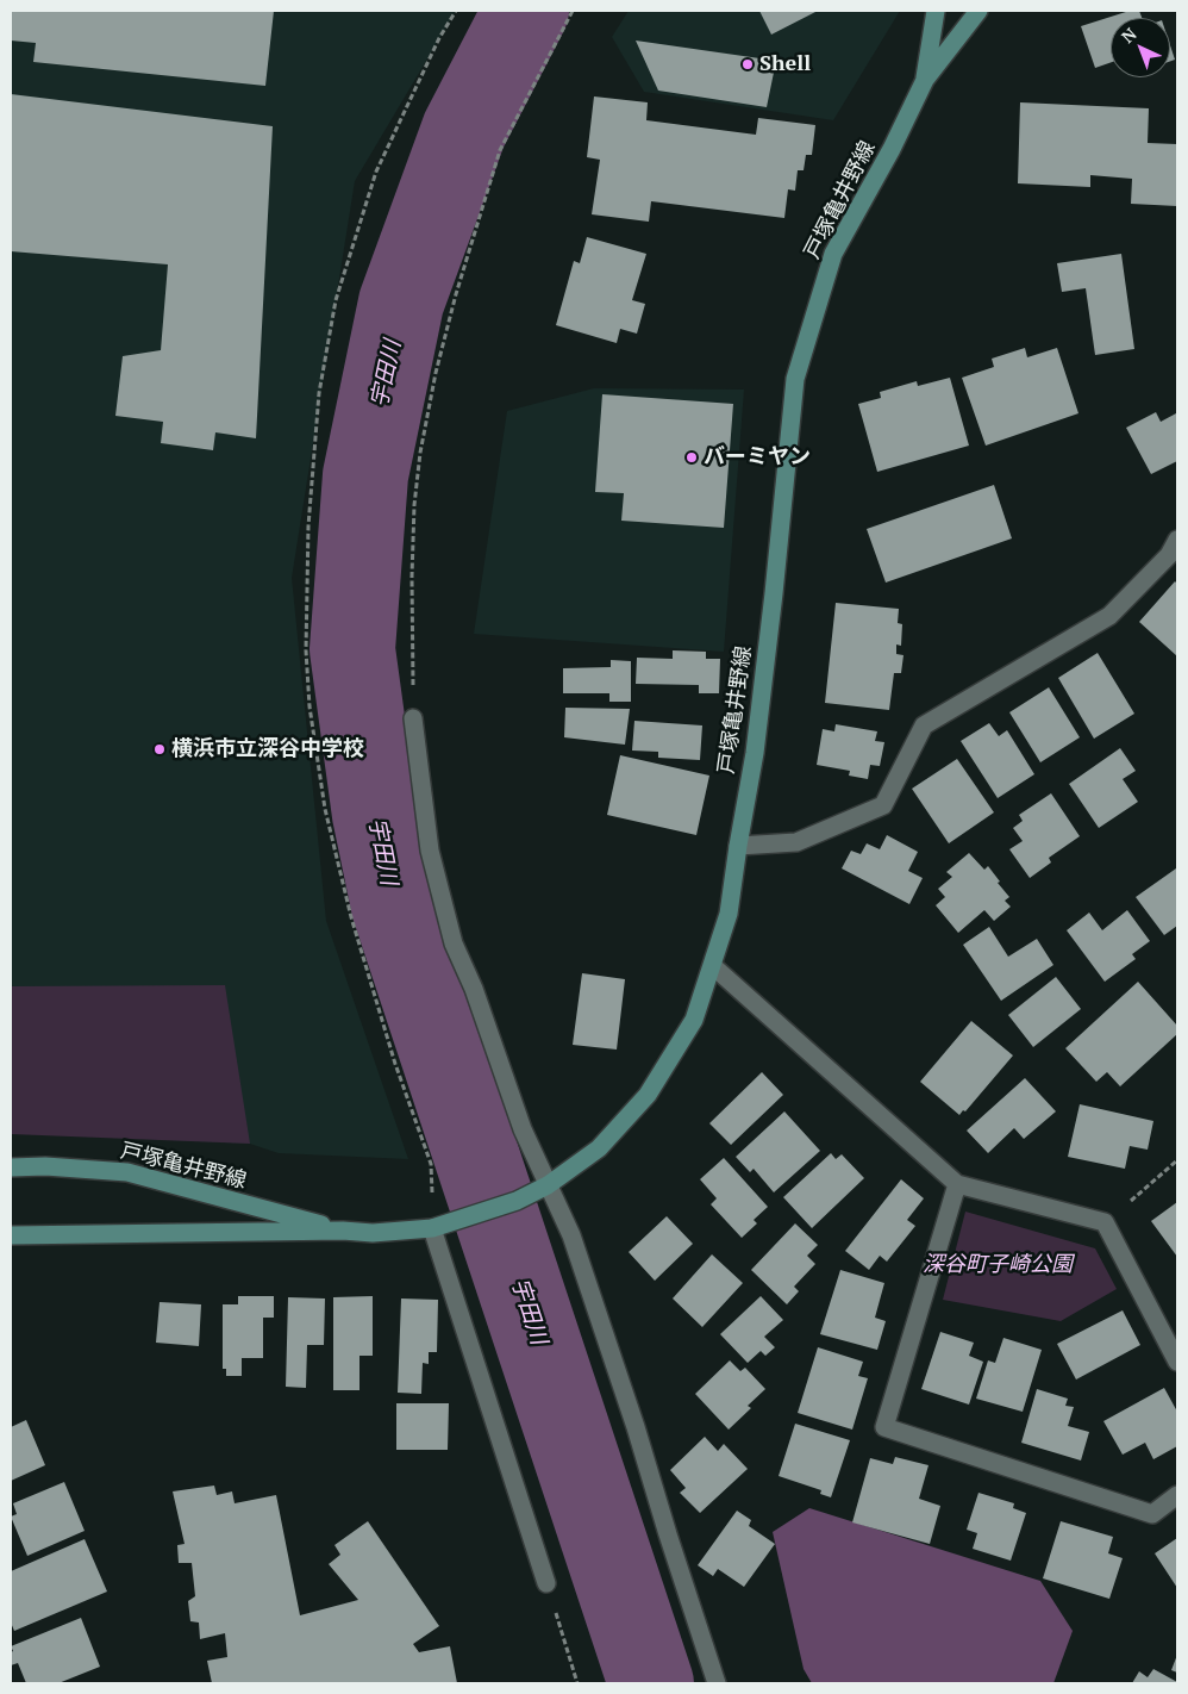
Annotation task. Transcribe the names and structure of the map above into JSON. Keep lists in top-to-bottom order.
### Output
{
  "streets": {
    "main road": ["戸塚亀井野線"]
  },
  "water": ["宇田川"],
  "parks": ["深谷町子崎公園"],
  "places": ["Shell", "バーミヤン", "横浜市立深谷中学校"],
  "north": "top left"
}
